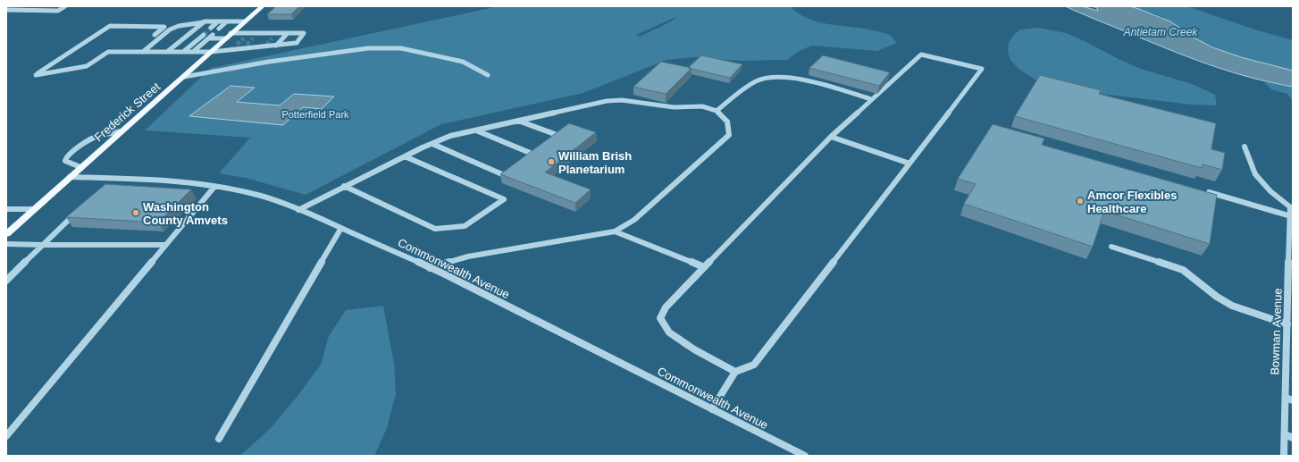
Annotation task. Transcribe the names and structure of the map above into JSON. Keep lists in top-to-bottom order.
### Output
{
  "streets": {
    "main road": ["Frederick Street"],
    "street": ["Commonwealth Avenue", "Bowman Avenue"]
  },
  "crossings": [
    ["Frederick Street", "Commonwealth Avenue"]
  ],
  "water": ["Antietam Creek"],
  "parks": ["Potterfield Park"],
  "places": ["William Brish Planetarium", "Amcor Flexibles Healthcare", "Washington County Amvets"]
}
